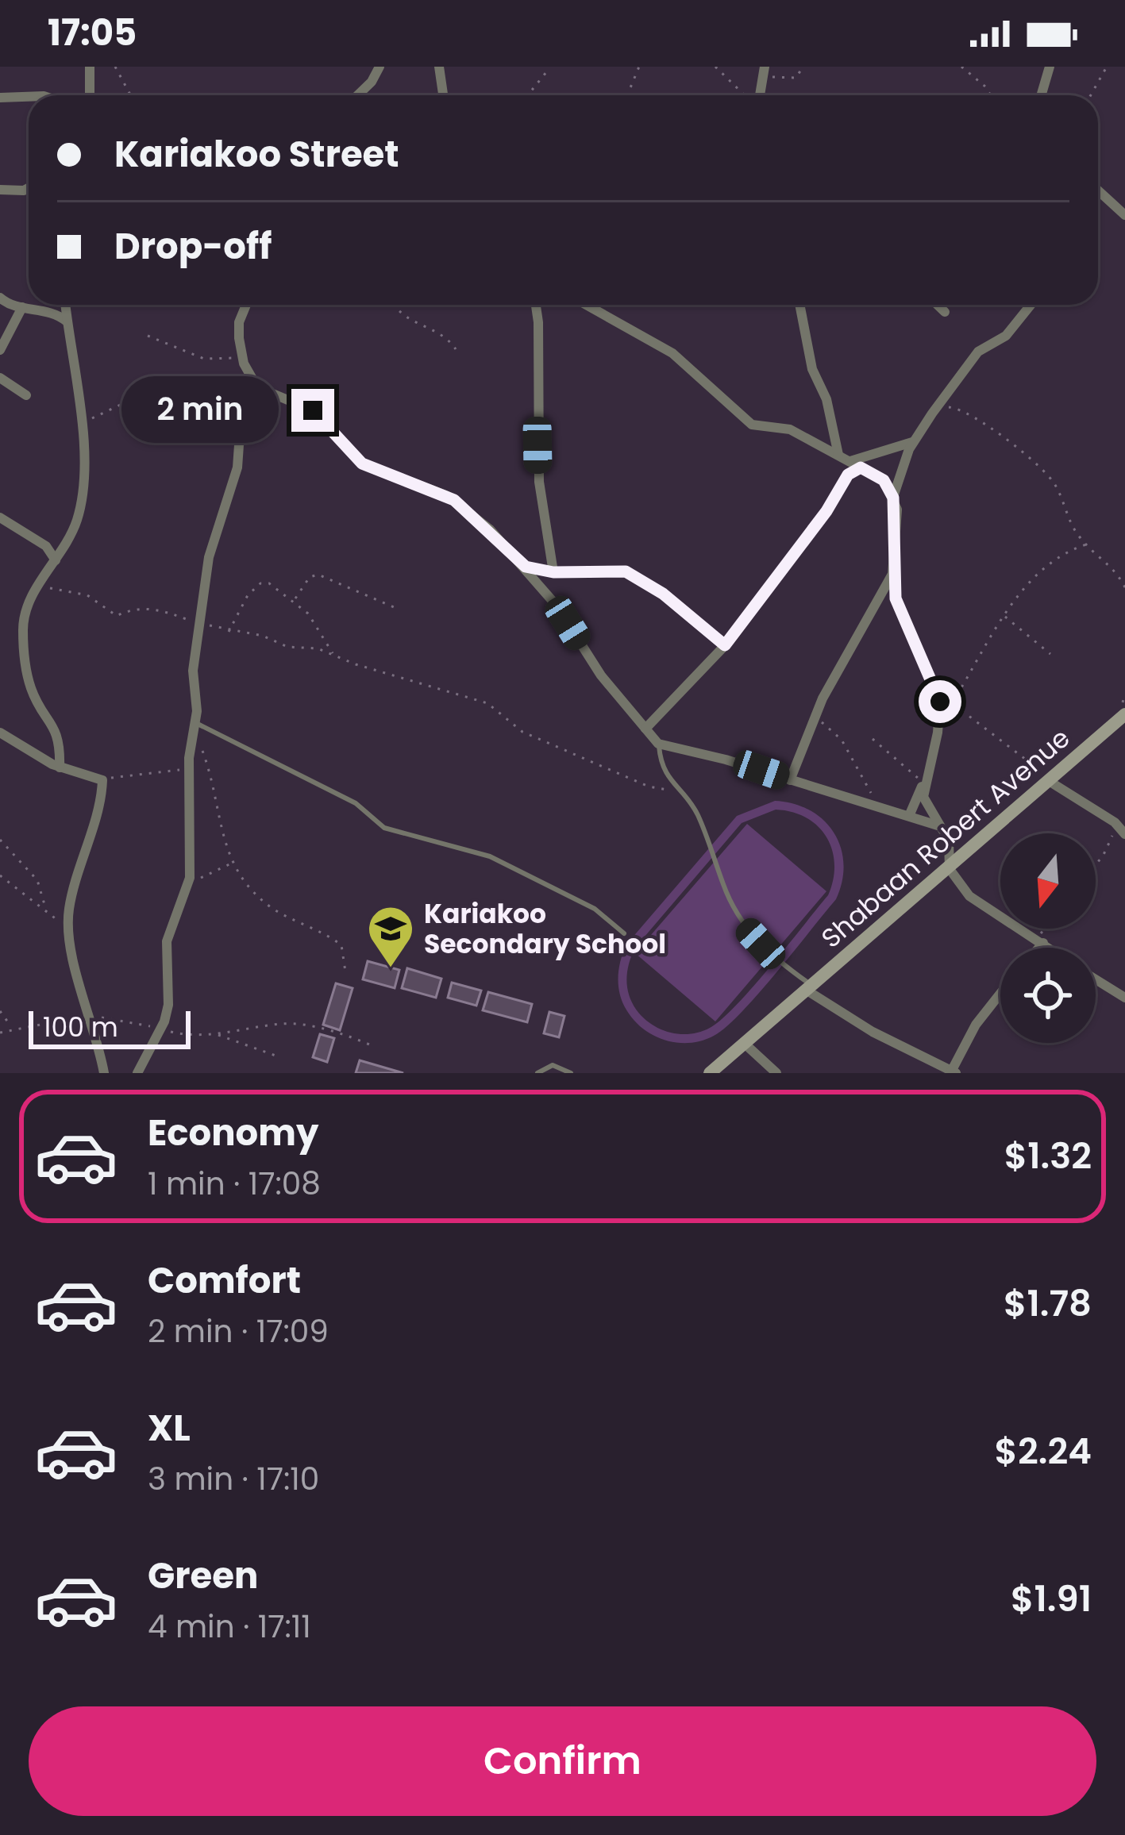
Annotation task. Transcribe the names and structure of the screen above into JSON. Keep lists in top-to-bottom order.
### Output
{
  "streets": {
    "street": ["Shabaan Robert Avenue"]
  },
  "places": {
    "school or university": ["Kariakoo Secondary School"]
  },
  "scale_bar": "100 m",
  "north": "bottom",
  "page": {
    "status": "17:05",
    "banner": ["Kariakoo Street", "Drop-off"],
    "bubble": "2 min",
    "scale": "100 m",
    "list": [
      {
        "name": "Economy",
        "note": "1 min · 17:08",
        "value": "$1.32"
      },
      {
        "name": "Comfort",
        "note": "2 min · 17:09",
        "value": "$1.78"
      },
      {
        "name": "XL",
        "note": "3 min · 17:10",
        "value": "$2.24"
      },
      {
        "name": "Green",
        "note": "4 min · 17:11",
        "value": "$1.91"
      }
    ],
    "buttons": "Confirm"
  }
}
